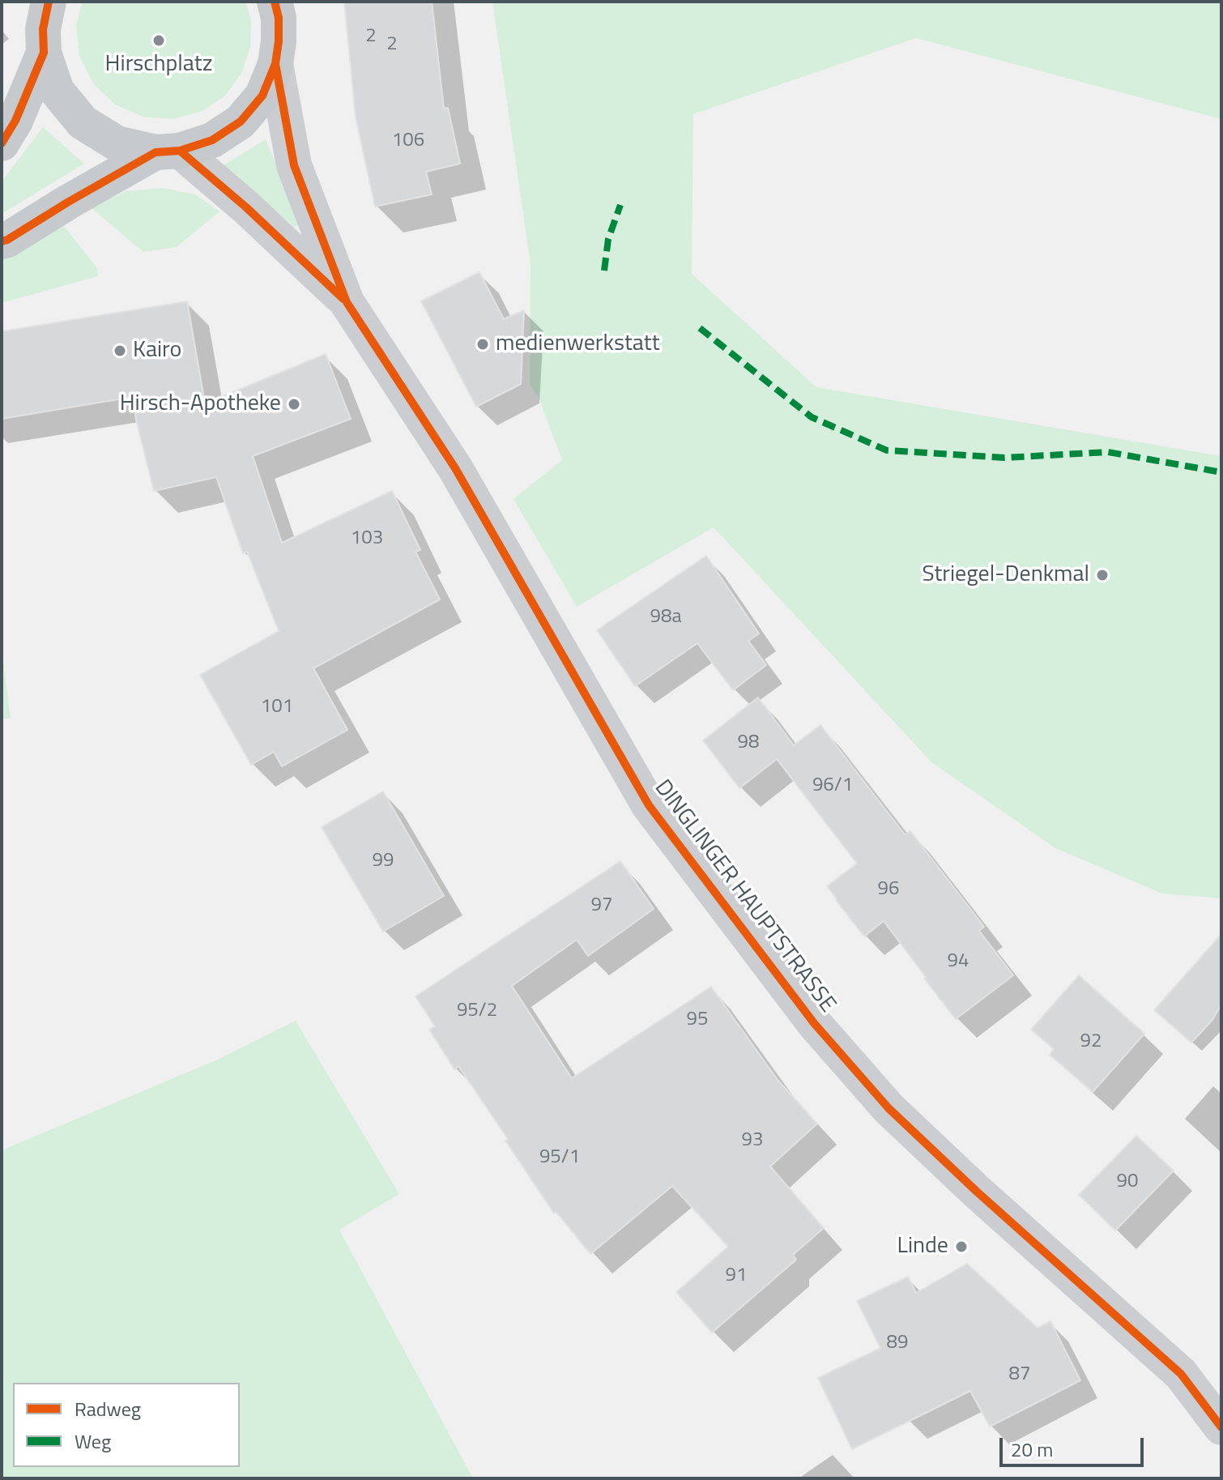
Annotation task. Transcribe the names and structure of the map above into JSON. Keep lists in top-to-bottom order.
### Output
{
  "streets": {
    "street": ["DINGLINGER HAUPTSTRASSE"]
  },
  "places": [
    "Hirschplatz",
    "medienwerkstatt",
    "Kairo",
    "Hirsch-Apotheke",
    "Striegel-Denkmal",
    "Linde"
  ],
  "house_numbers": [
    "2",
    "2",
    "106",
    "103",
    "98a",
    "101",
    "98",
    "96/1",
    "99",
    "96",
    "97",
    "94",
    "95/2",
    "95",
    "92",
    "93",
    "95/1",
    "90",
    "91",
    "89",
    "87"
  ],
  "legend": ["Radweg", "Weg"],
  "scale_bar": "20 m"
}
